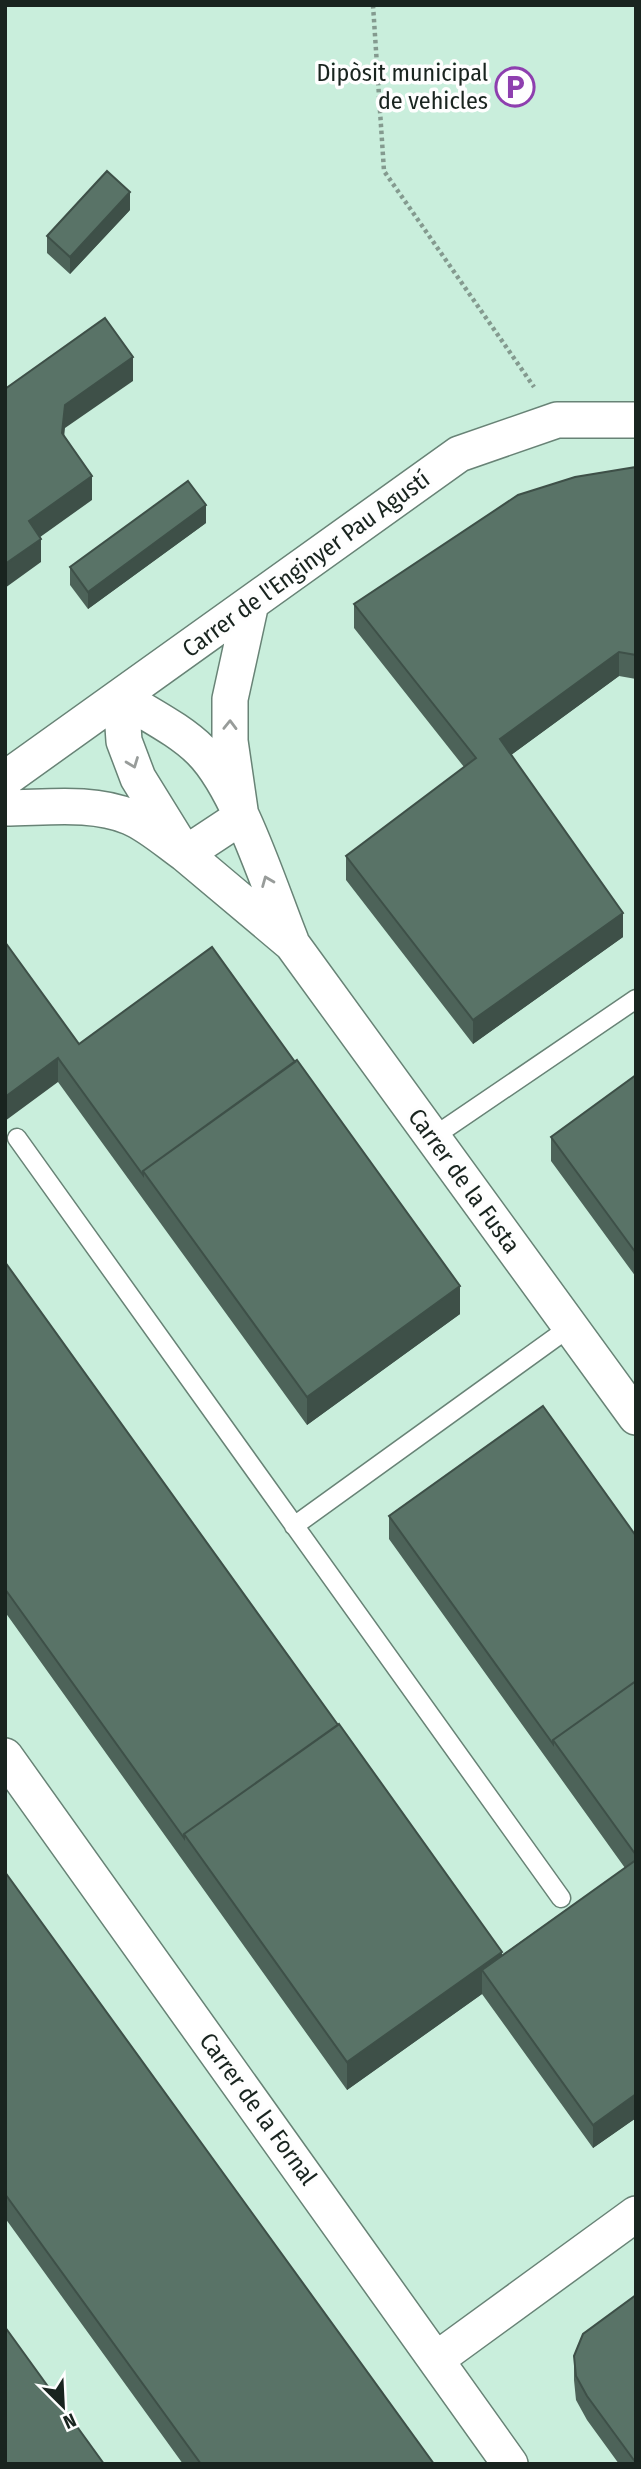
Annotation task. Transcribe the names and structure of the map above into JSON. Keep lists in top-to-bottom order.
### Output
{
  "streets": {
    "street": ["Carrer de l'Enginyer Pau Agustí", "Carrer de la Fusta", "Carrer de la Fornal"]
  },
  "crossings": [
    ["Carrer de l'Enginyer Pau Agustí", "Carrer de la Fusta"]
  ],
  "places": {
    "parking": ["Dipòsit municipal de vehicles"]
  },
  "north": "bottom right"
}
